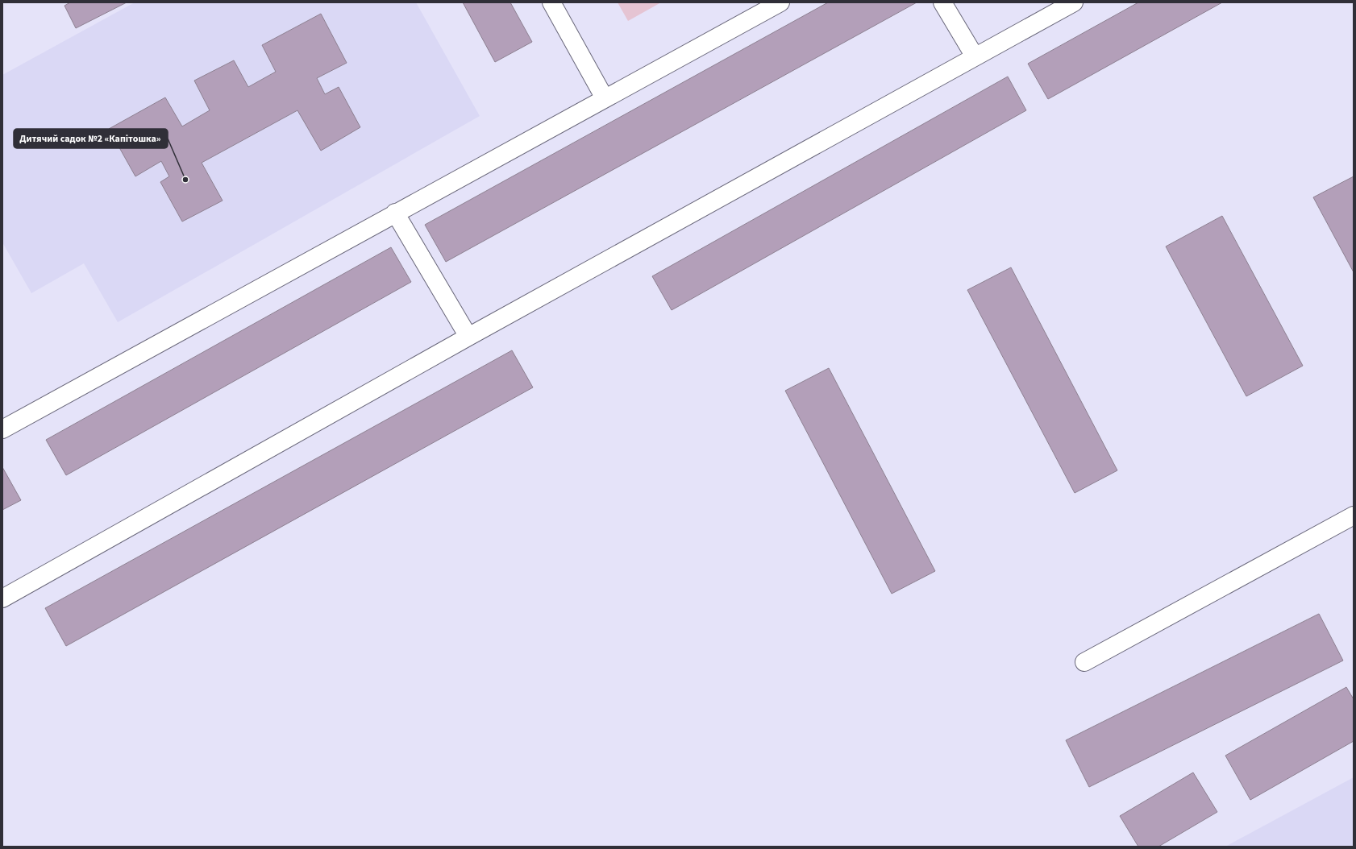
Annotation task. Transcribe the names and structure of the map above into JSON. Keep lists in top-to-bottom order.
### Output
{
  "places": ["Дитячий садок №2 «Капітошка»"]
}
